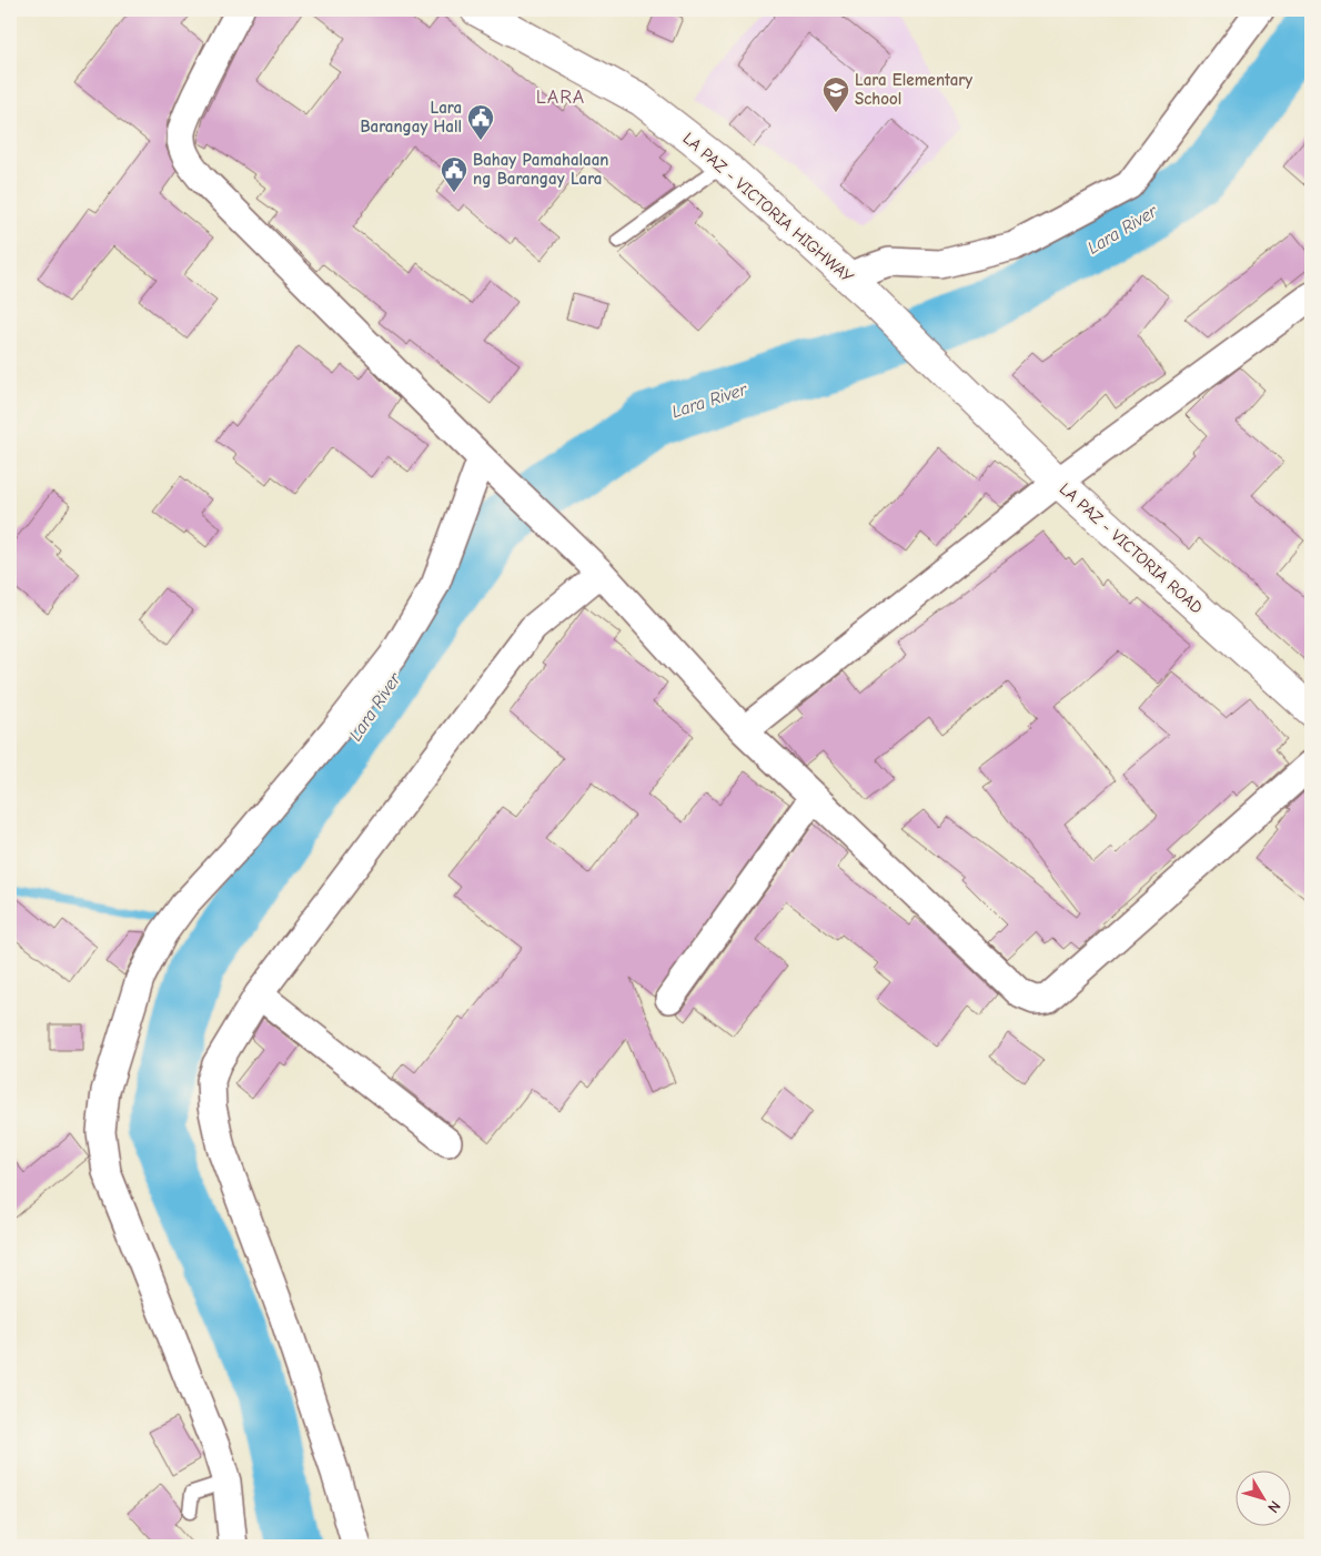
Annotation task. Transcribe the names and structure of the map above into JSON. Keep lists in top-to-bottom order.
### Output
{
  "streets": {
    "main road": ["LA PAZ - VICTORIA HIGHWAY", "LA PAZ - VICTORIA ROAD"]
  },
  "crossings": [
    ["LA PAZ - VICTORIA HIGHWAY", "LA PAZ - VICTORIA ROAD"]
  ],
  "districts": ["LARA"],
  "water": ["Lara River"],
  "places": {
    "school or university": ["Lara Elementary School"],
    "public building": ["Lara Barangay Hall", "Bahay Pamahalaan ng Barangay Lara"]
  },
  "north": "bottom right"
}
